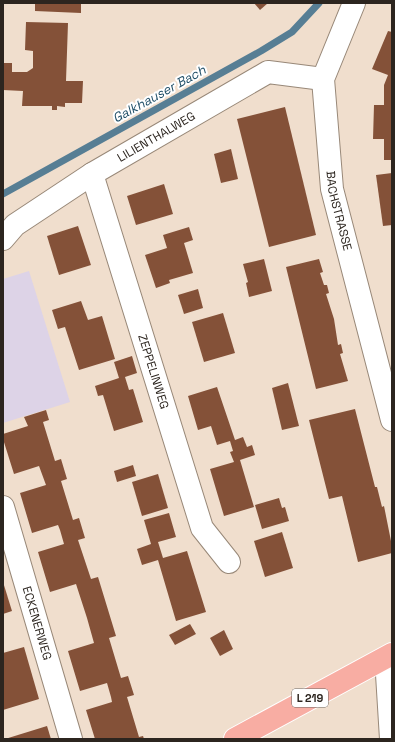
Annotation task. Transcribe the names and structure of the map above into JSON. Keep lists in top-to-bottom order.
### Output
{
  "streets": {
    "main road": ["L 219"],
    "street": [
      "LILIENTHALWEG",
      "BACHSTRASSE",
      "ZEPPELINWEG",
      "ECKENERWEG"
    ]
  },
  "crossings": [
    ["LILIENTHALWEG", "BACHSTRASSE"],
    ["LILIENTHALWEG", "ZEPPELINWEG"]
  ],
  "water": ["Galkhauser Bach"]
}
